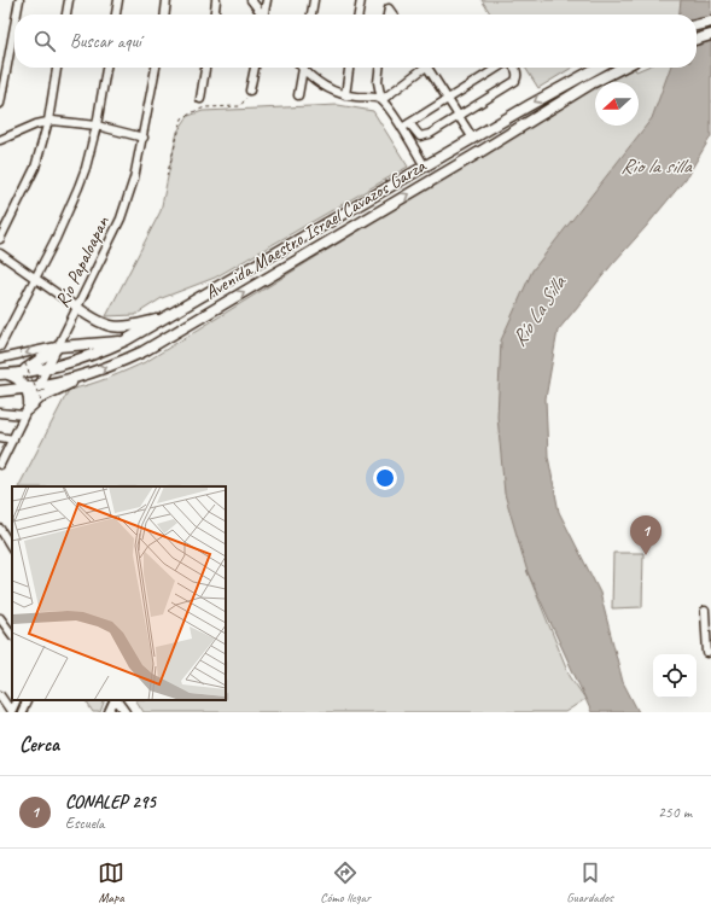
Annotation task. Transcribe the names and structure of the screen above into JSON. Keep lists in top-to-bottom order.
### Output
{
  "streets": {
    "main road": ["Avenida Maestro Israel Cavazos Garza"],
    "street": ["Río Papaloapan"]
  },
  "crossings": [
    ["Avenida Maestro Israel Cavazos Garza", "Río Papaloapan"]
  ],
  "water": ["Rio la silla", "Río La Silla"],
  "north": "left",
  "page": {
    "search": "Buscar aquí",
    "pins": "1",
    "heading": "Cerca",
    "list": [
      {
        "mark": "1",
        "name": "CONALEP 295",
        "note": "Escuela",
        "value": "250 m"
      }
    ],
    "nav": ["Mapa", "Cómo llegar", "Guardados"]
  }
}
